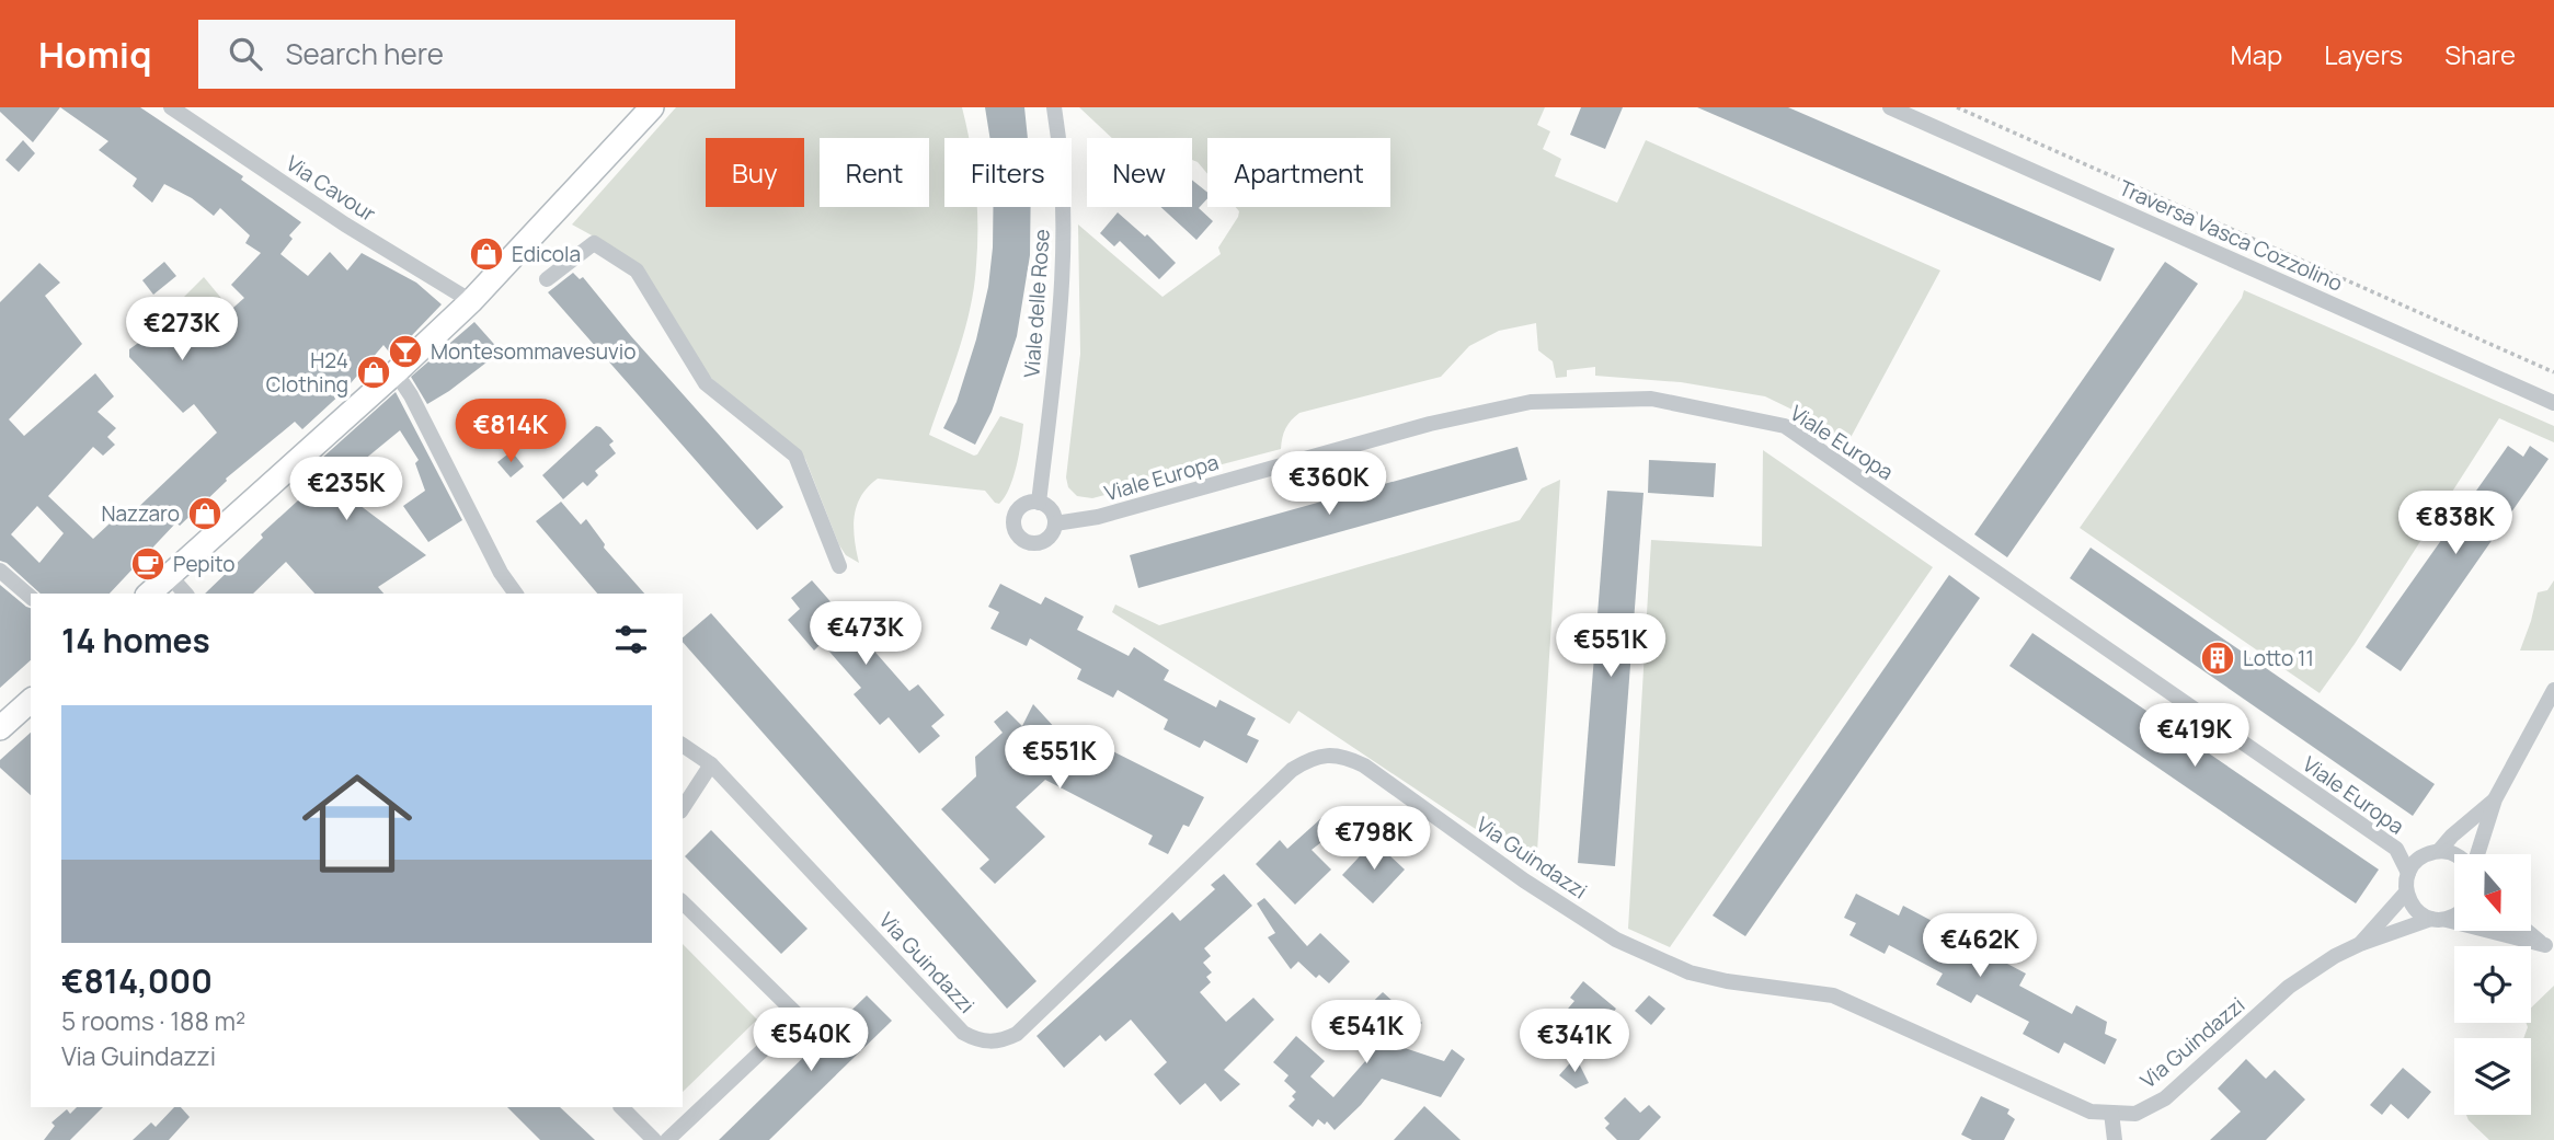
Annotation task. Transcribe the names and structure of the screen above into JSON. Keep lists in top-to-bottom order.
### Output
{
  "streets": {
    "street": [
      "Via Cavour",
      "Traversa Vasca Cozzolino",
      "Viale delle Rose",
      "Viale Europa",
      "Via Guindazzi"
    ]
  },
  "crossings": [
    ["Viale delle Rose", "Viale Europa"]
  ],
  "places": {
    "shop": ["Edicola", "H24 Clothing", "Nazzaro"],
    "bar": ["Montesommavesuvio"],
    "cafe": ["Pepito"],
    "building": ["Lotto 11"]
  },
  "north": "bottom",
  "page": {
    "header": "Homiq",
    "search": "Search here",
    "nav": ["Map", "Layers", "Share"],
    "chip": [
      "Buy",
      "Rent",
      "Filters",
      "New",
      "Apartment"
    ],
    "price": [
      "€273K",
      "€814K",
      "€360K",
      "€235K",
      "€838K",
      "€473K",
      "€551K",
      "€419K",
      "€551K",
      "€798K",
      "€462K",
      "€541K",
      "€540K",
      "€341K"
    ],
    "heading": "14 homes",
    "list": [
      {
        "name": "€814,000",
        "note": "5 rooms · 188 m² · Via Guindazzi"
      }
    ]
  }
}
